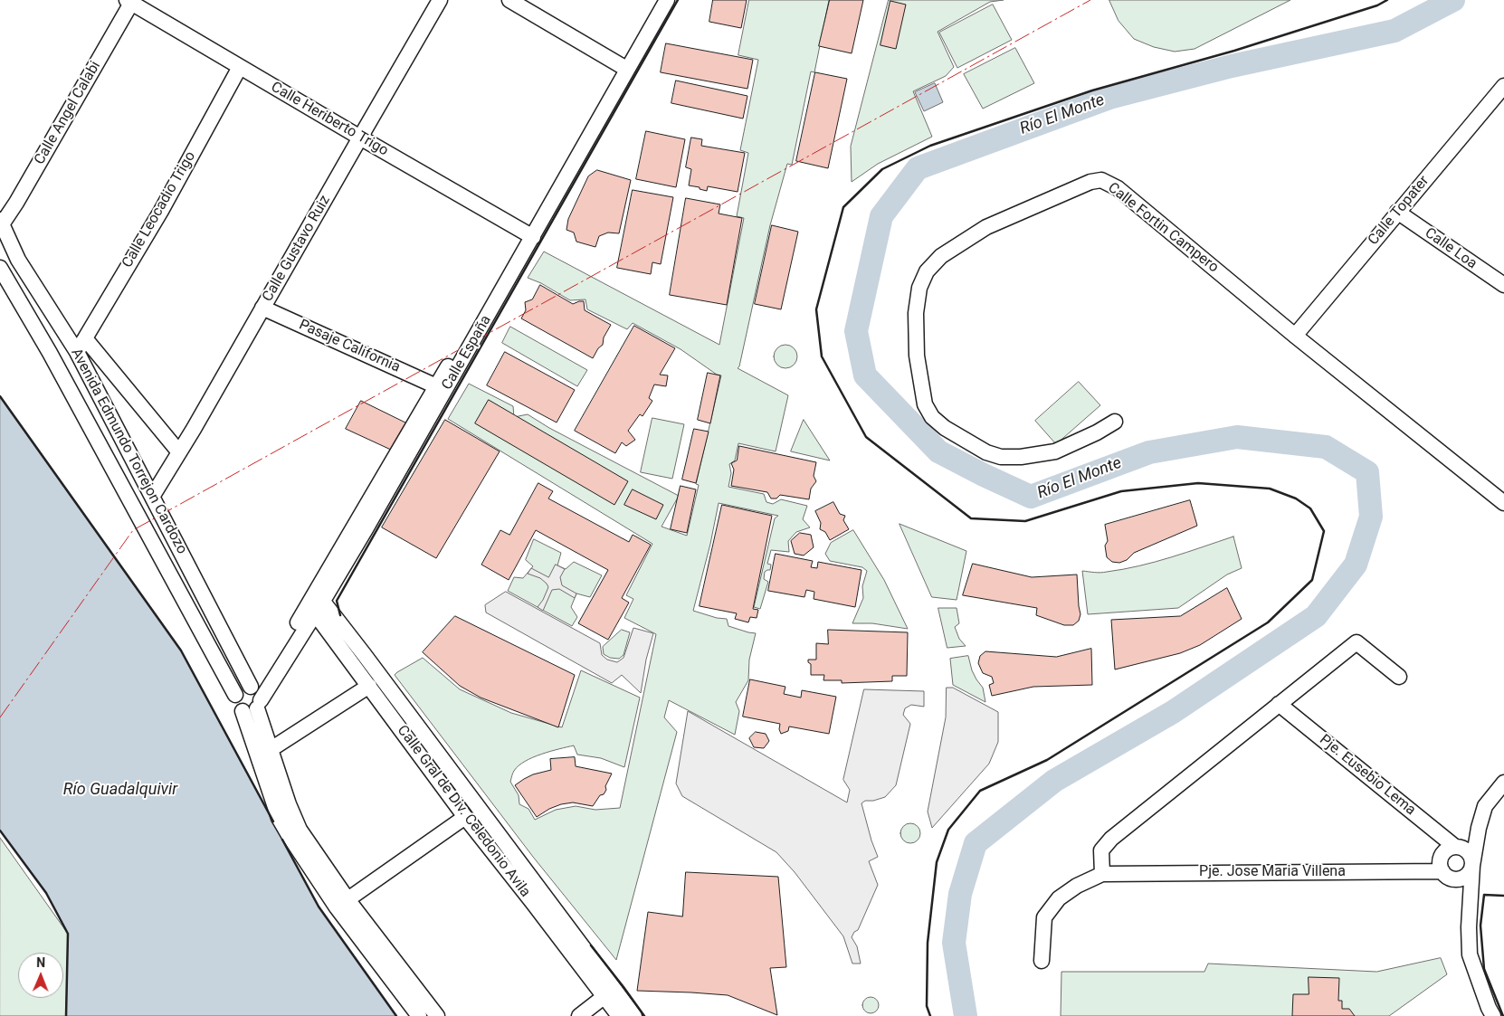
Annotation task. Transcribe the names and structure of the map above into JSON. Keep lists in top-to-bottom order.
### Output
{
  "streets": {
    "street": [
      "Calle Angel Calabi",
      "Calle Heriberto Trigo",
      "Calle Leocadio Trigo",
      "Calle Topater",
      "Calle Fortin Campero",
      "Calle Gustavo Ruiz",
      "Calle Loa",
      "Pasaje California",
      "Calle España",
      "Avenida Edmundo Torrejon Cardozo",
      "Pje. Eusebio Lema",
      "Calle Gral de Div. Celedonio Avila",
      "Pje. Jose Maria Villena"
    ]
  },
  "crossings": [
    ["Calle Angel Calabi", "Calle Heriberto Trigo"],
    ["Calle Angel Calabi", "Avenida Edmundo Torrejon Cardozo"],
    ["Calle Heriberto Trigo", "Calle Leocadio Trigo"],
    ["Calle Heriberto Trigo", "Calle Gustavo Ruiz"],
    ["Calle Heriberto Trigo", "Calle España"],
    ["Calle Leocadio Trigo", "Avenida Edmundo Torrejon Cardozo"],
    ["Calle Topater", "Calle Fortin Campero"],
    ["Calle Topater", "Calle Loa"],
    ["Calle Gustavo Ruiz", "Pasaje California"],
    ["Calle Gustavo Ruiz", "Avenida Edmundo Torrejon Cardozo"],
    ["Pasaje California", "Calle España"],
    ["Calle España", "Avenida Edmundo Torrejon Cardozo"],
    ["Calle España", "Calle Gral de Div. Celedonio Avila"],
    ["Pje. Eusebio Lema", "Pje. Jose Maria Villena"]
  ],
  "water": ["Río El Monte", "Río Guadalquivir"],
  "north": "top"
}
